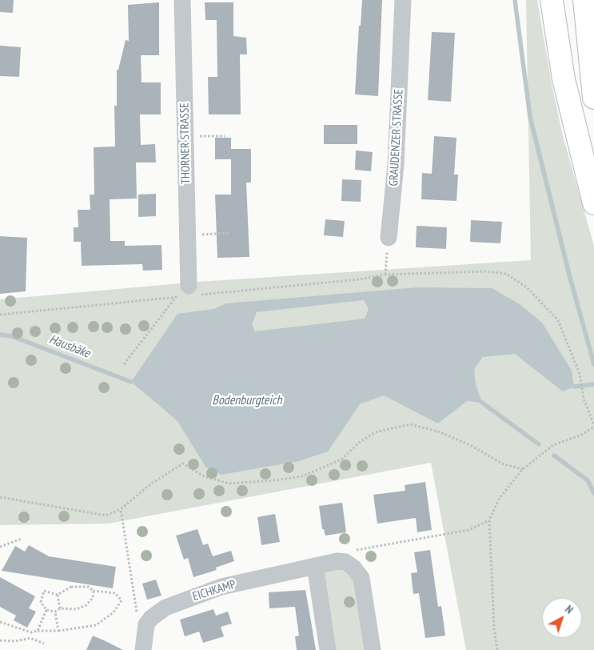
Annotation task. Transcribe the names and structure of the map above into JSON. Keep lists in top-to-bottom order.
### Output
{
  "streets": {
    "street": ["GRAUDENZER STRASSE", "THORNER STRASSE", "EICHKAMP"]
  },
  "water": ["Hausbäke", "Bodenburgteich"],
  "north": "top right"
}
